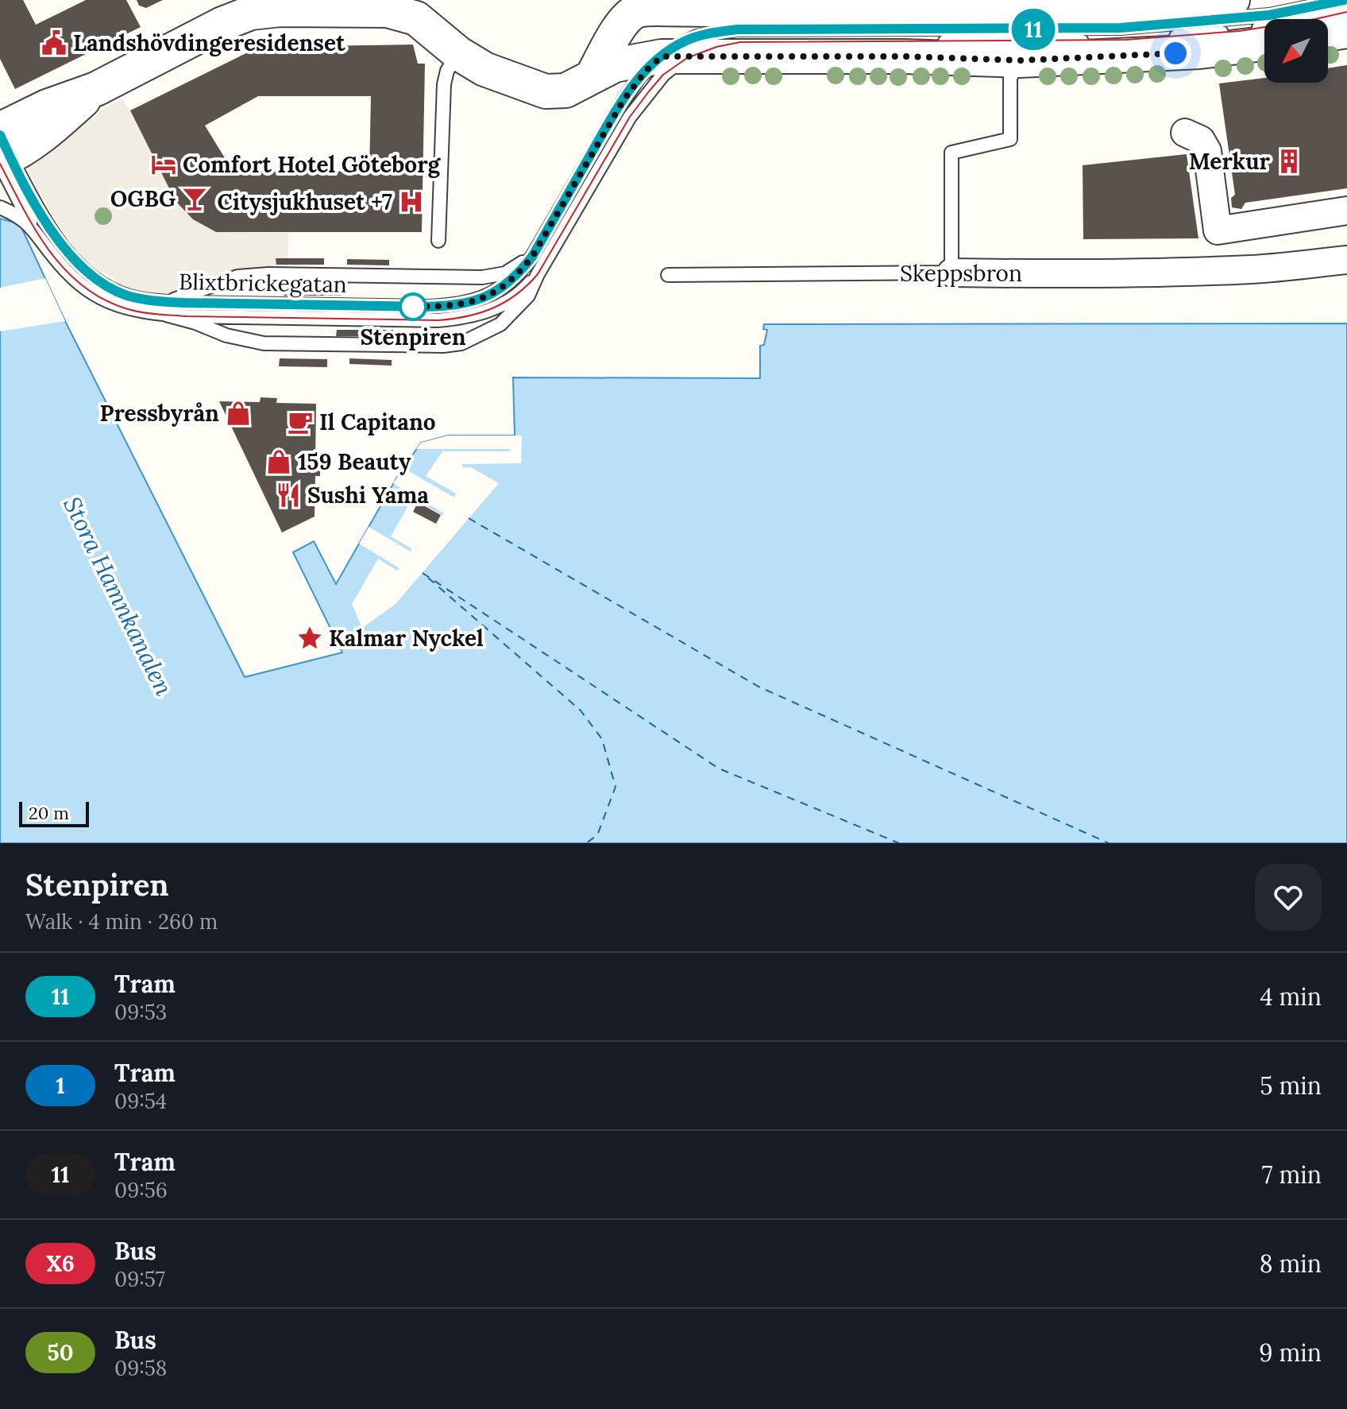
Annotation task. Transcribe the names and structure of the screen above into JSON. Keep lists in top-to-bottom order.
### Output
{
  "streets": {
    "street": ["Skeppsbron"],
    "lane": ["Blixtbrickegatan"]
  },
  "water": ["Stora Hamnkanalen"],
  "places": {
    "public building": ["Landshövdingeresidenset"],
    "building": ["Merkur"],
    "hotel": ["Comfort Hotel Göteborg"],
    "bar": ["OGBG"],
    "hospital": ["Citysjukhuset +7"],
    "other": ["Stenpiren"],
    "shop": ["Pressbyrån", "159 Beauty"],
    "cafe": ["Il Capitano"],
    "restaurant": ["Sushi Yama"],
    "place": ["Kalmar Nyckel"]
  },
  "lines": ["tram line 11"],
  "scale_bar": "20 m",
  "north": "bottom left",
  "page": {
    "on_map": "11",
    "scale": "20 m",
    "heading": ["Stenpiren", "Walk · 4 min · 260 m"],
    "list": [
      {
        "mark": "11",
        "name": "Tram",
        "note": "09:53",
        "value": "4 min"
      },
      {
        "mark": "1",
        "name": "Tram",
        "note": "09:54",
        "value": "5 min"
      },
      {
        "mark": "11",
        "name": "Tram",
        "note": "09:56",
        "value": "7 min"
      },
      {
        "mark": "X6",
        "name": "Bus",
        "note": "09:57",
        "value": "8 min"
      },
      {
        "mark": "50",
        "name": "Bus",
        "note": "09:58",
        "value": "9 min"
      }
    ]
  }
}
